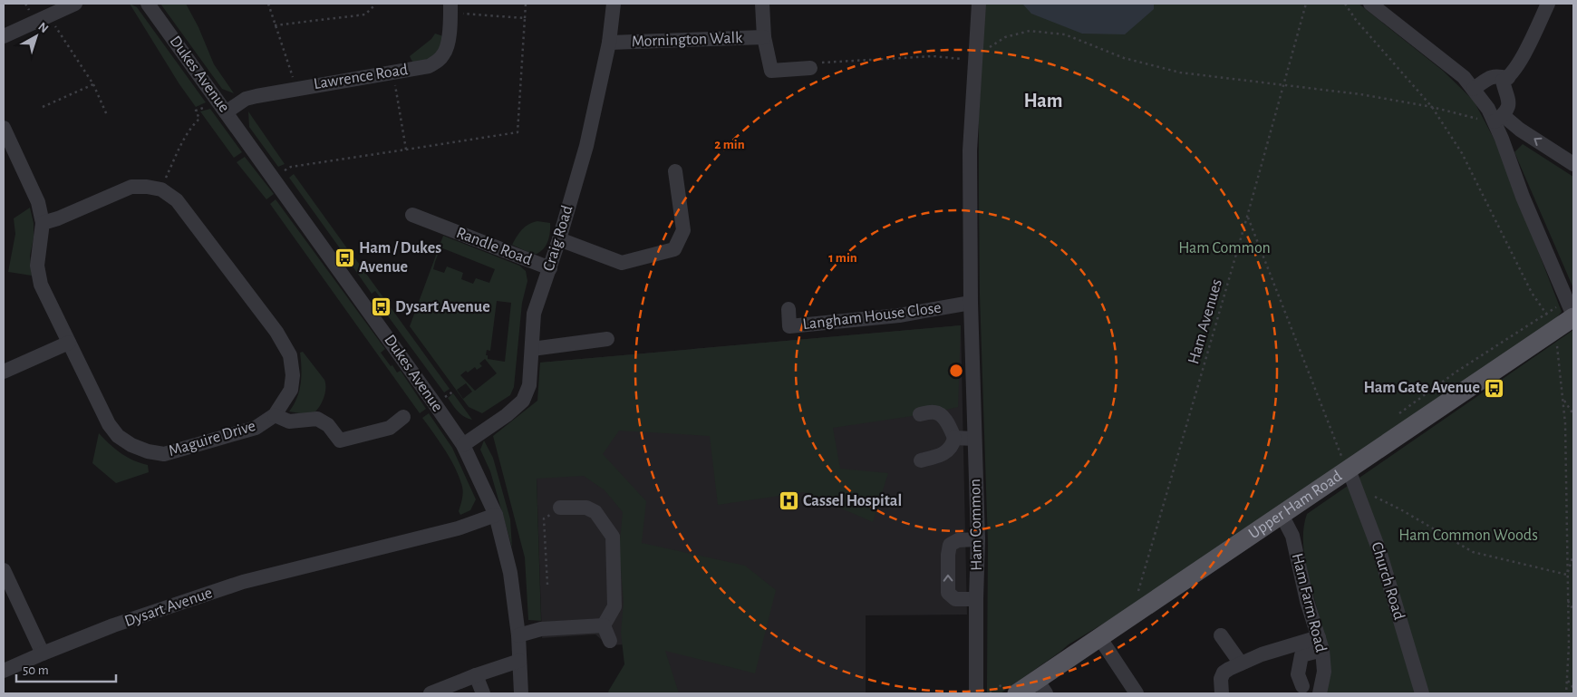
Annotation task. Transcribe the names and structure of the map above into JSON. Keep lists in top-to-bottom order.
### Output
{
  "streets": {
    "main road": ["Upper Ham Road"],
    "street": [
      "Mornington Walk",
      "Dukes Avenue",
      "Lawrence Road",
      "Craig Road",
      "Randle Road",
      "Langham House Close",
      "Maguire Drive",
      "Ham Common",
      "Church Road",
      "Ham Farm Road",
      "Dysart Avenue"
    ],
    "path": ["Ham Avenues"]
  },
  "crossings": [
    ["Mornington Walk", "Craig Road"],
    ["Dukes Avenue", "Lawrence Road"],
    ["Dukes Avenue", "Craig Road"],
    ["Dukes Avenue", "Dysart Avenue"],
    ["Craig Road", "Randle Road"],
    ["Langham House Close", "Ham Common"],
    ["Upper Ham Road", "Church Road"],
    ["Upper Ham Road", "Ham Farm Road"]
  ],
  "districts": ["Ham"],
  "parks": ["Ham Common", "Ham Common Woods"],
  "places": {
    "bus stop": ["Ham / Dukes Avenue", "Dysart Avenue", "Ham Gate Avenue"],
    "hospital": ["Cassel Hospital"]
  },
  "scale_bar": "50 m",
  "north": "top right",
  "rings": ["2 min", "1 min"]
}
